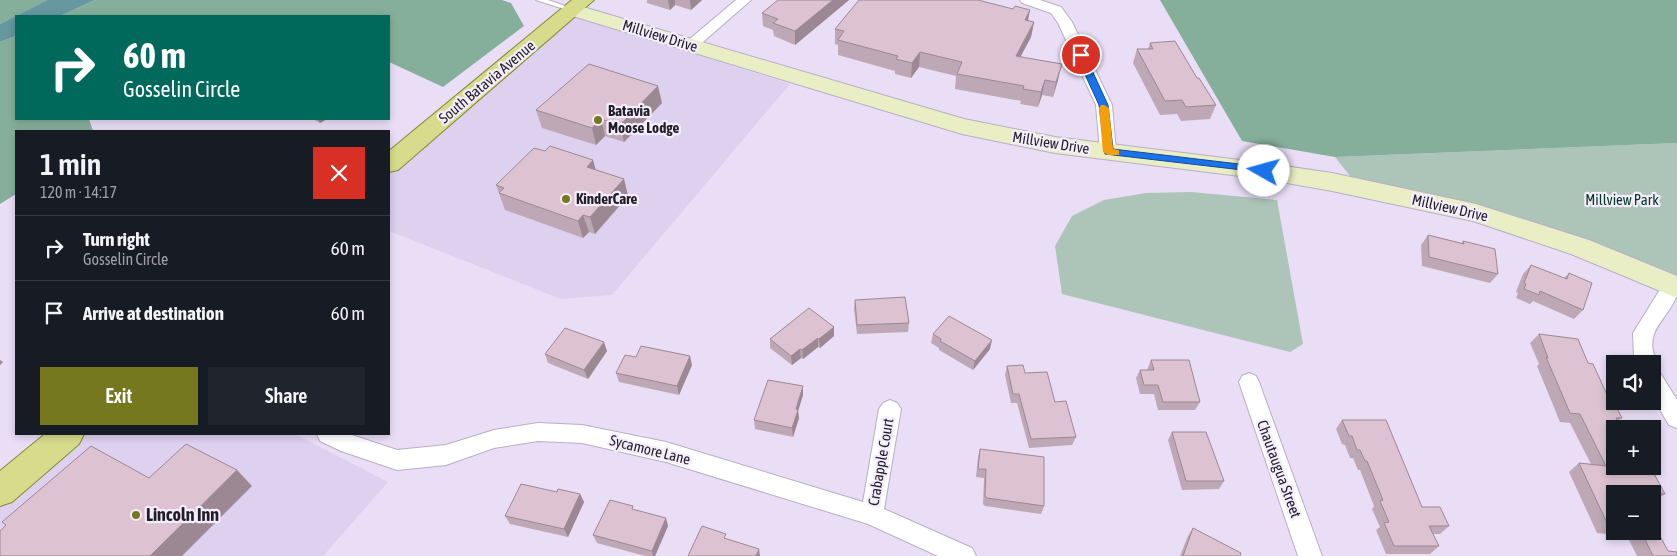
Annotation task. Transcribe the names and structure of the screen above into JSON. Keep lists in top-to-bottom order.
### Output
{
  "streets": {
    "main road": ["South Batavia Avenue"],
    "street": [
      "Millview Drive",
      "Sycamore Lane",
      "Crabapple Court",
      "Chautaugua Street"
    ]
  },
  "crossings": [
    ["Millview Drive", "South Batavia Avenue"],
    ["Sycamore Lane", "Crabapple Court"]
  ],
  "parks": ["Millview Park"],
  "places": ["Batavia Moose Lodge", "KinderCare", "Lincoln Inn"],
  "page": {
    "turn": ["60 m", "Gosselin Circle"],
    "heading": ["1 min", "120 m · 14:17"],
    "list": [
      {
        "name": "Turn right",
        "note": "Gosselin Circle",
        "value": "60 m"
      },
      {
        "name": "Arrive at destination",
        "value": "60 m"
      }
    ],
    "map_buttons": ["+", "−"],
    "buttons": ["Exit", "Share"]
  }
}
